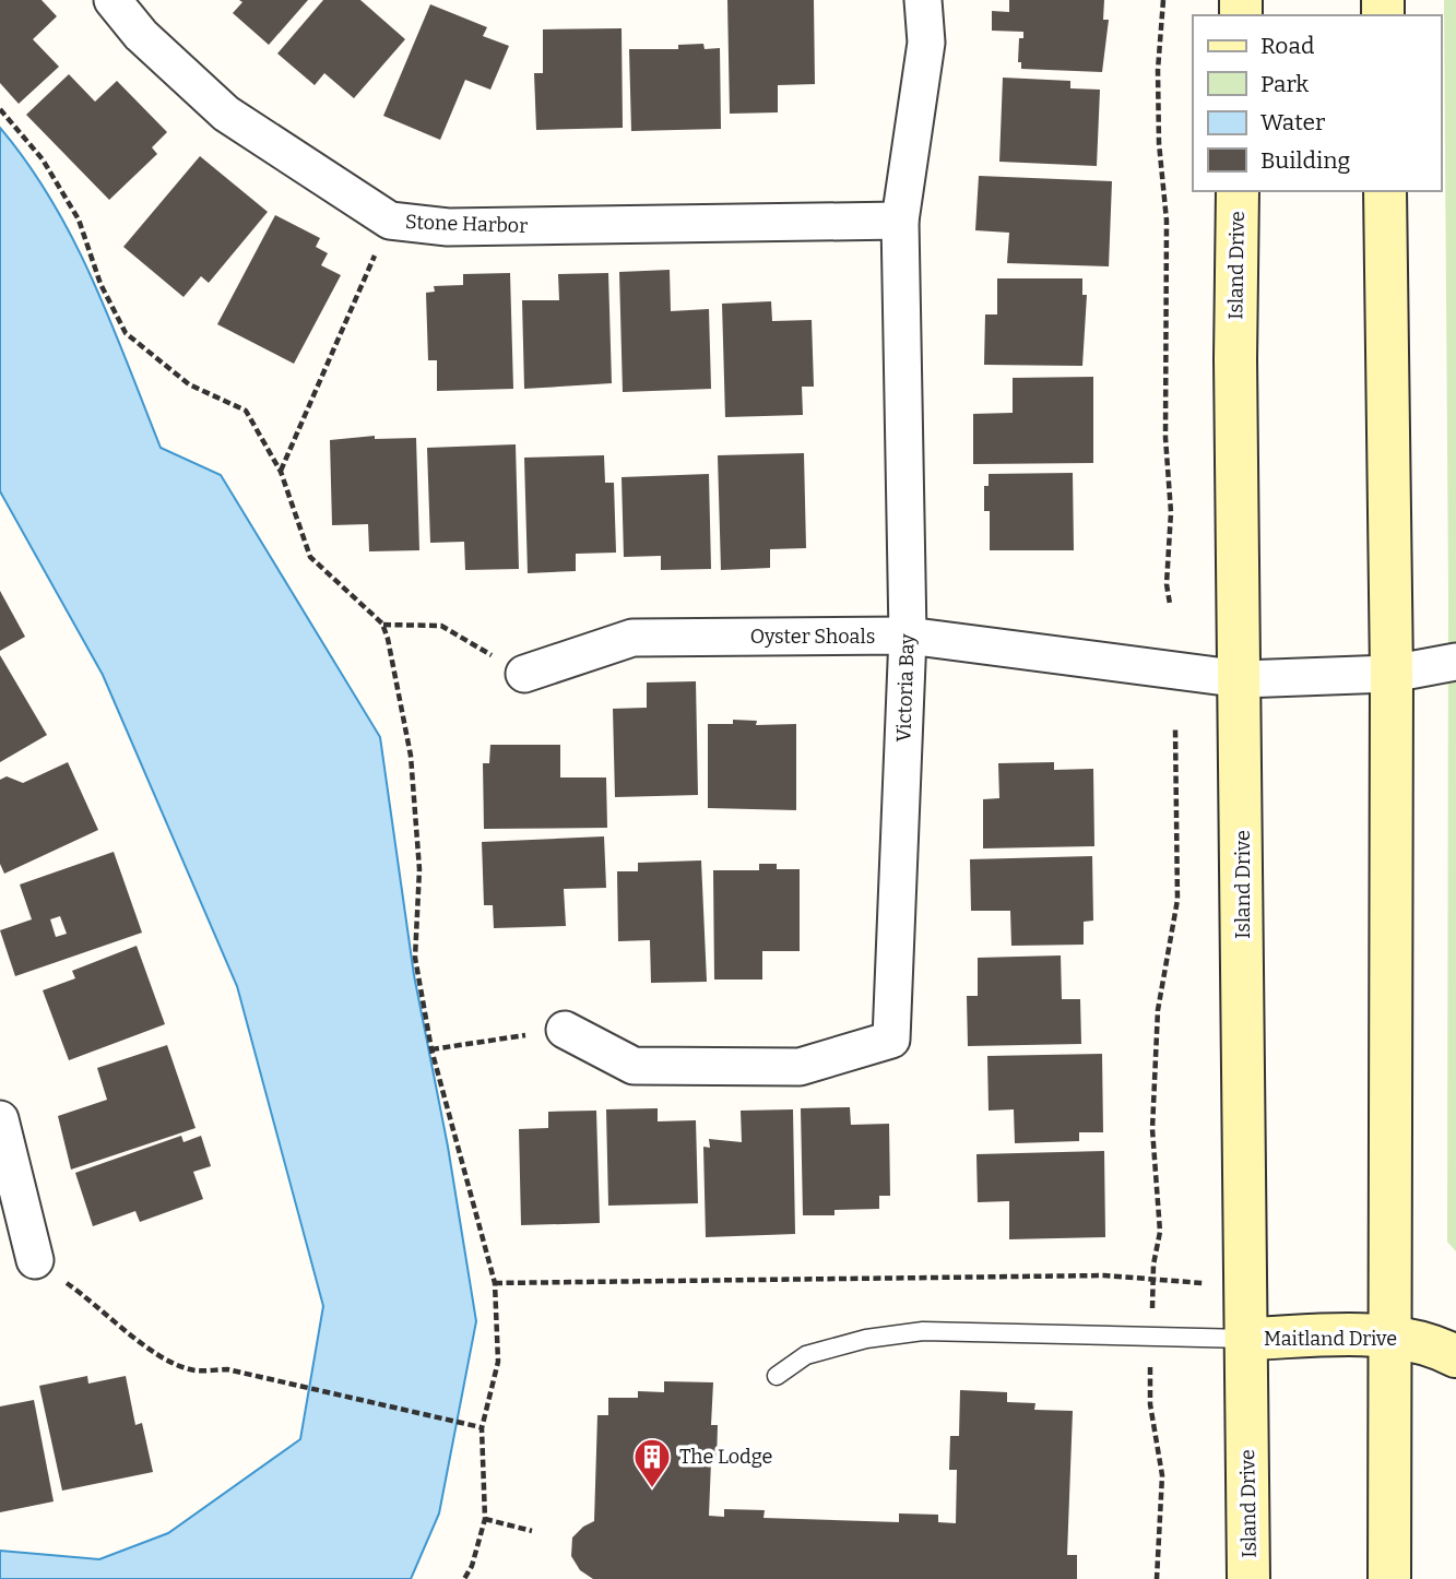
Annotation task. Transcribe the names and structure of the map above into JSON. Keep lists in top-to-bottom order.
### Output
{
  "streets": {
    "main road": ["Island Drive", "Maitland Drive"],
    "street": ["Stone Harbor", "Oyster Shoals", "Victoria Bay"]
  },
  "crossings": [
    ["Stone Harbor", "Victoria Bay"],
    ["Island Drive", "Oyster Shoals"],
    ["Island Drive", "Maitland Drive"],
    ["Oyster Shoals", "Victoria Bay"]
  ],
  "places": {
    "building": ["The Lodge"]
  },
  "legend": [
    "Road",
    "Park",
    "Water",
    "Building"
  ]
}
